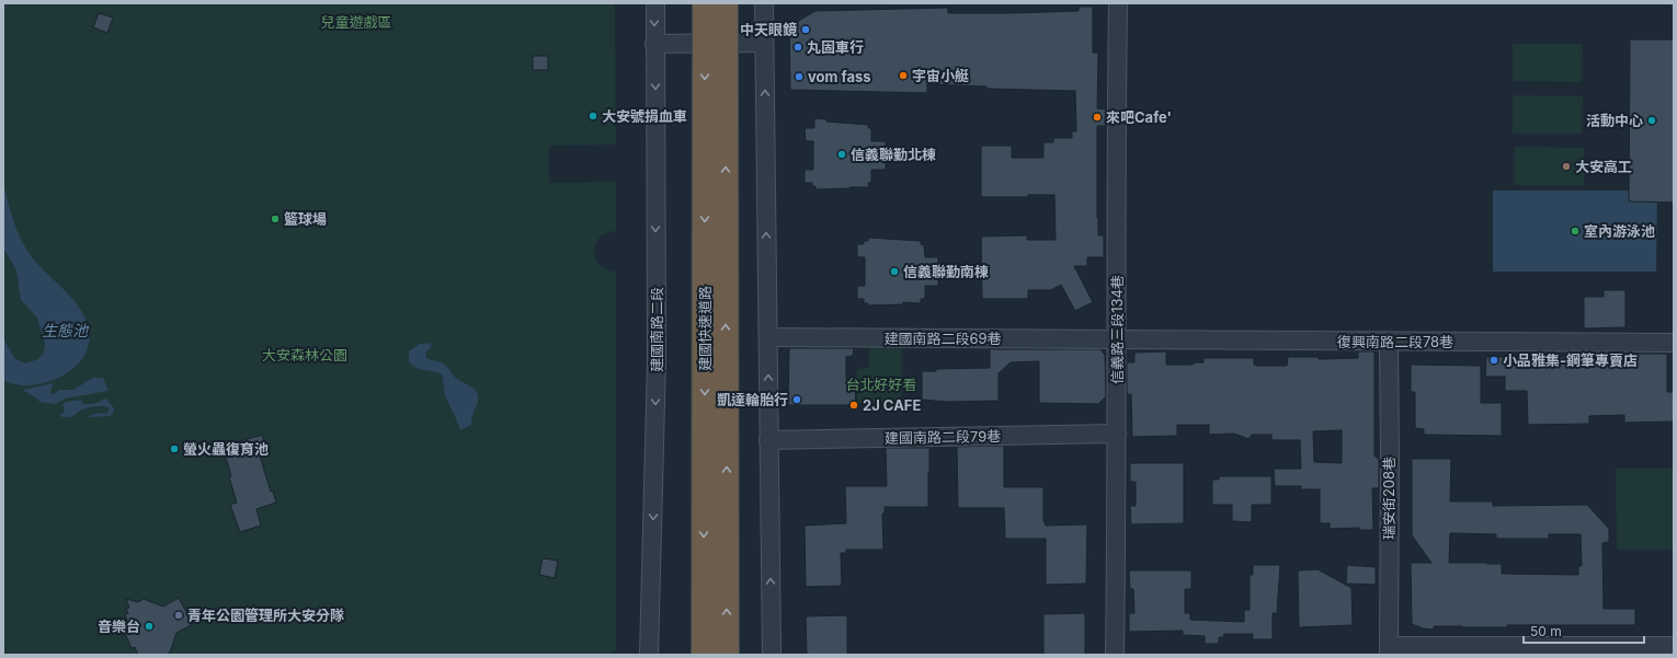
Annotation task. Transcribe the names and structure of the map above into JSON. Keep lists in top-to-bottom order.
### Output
{
  "streets": {
    "highway": ["建國快速道路"],
    "street": [
      "建國南路二段",
      "信義路三段134巷",
      "建國南路二段69巷",
      "復興南路二段78巷",
      "建國南路二段79巷",
      "瑞安街208巷"
    ]
  },
  "crossings": [
    ["信義路三段134巷", "建國南路二段69巷"],
    ["信義路三段134巷", "復興南路二段78巷"],
    ["信義路三段134巷", "建國南路二段79巷"],
    ["建國南路二段69巷", "復興南路二段78巷"],
    ["復興南路二段78巷", "瑞安街208巷"]
  ],
  "water": ["生態池"],
  "parks": ["兒童遊戲區", "大安森林公園", "台北好好看"],
  "places": [
    "中天眼鏡",
    "丸固車行",
    "宇宙小艇",
    "vom fass",
    "大安號捐血車",
    "來吧Cafe'",
    "活動中心",
    "信義聯勤北棟",
    "大安高工",
    "籃球場",
    "室內游泳池",
    "信義聯勤南棟",
    "小品雅集-鋼筆專賣店",
    "凱達輪胎行",
    "2J CAFE",
    "螢火蟲復育池",
    "青年公園管理所大安分隊",
    "音樂台"
  ],
  "scale_bar": "50 m"
}
